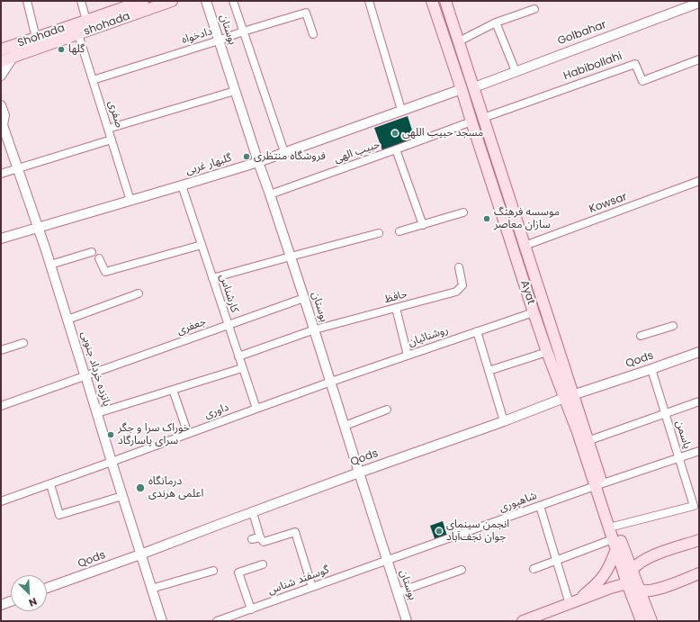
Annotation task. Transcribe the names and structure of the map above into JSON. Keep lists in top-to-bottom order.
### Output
{
  "streets": {
    "main road": ["shohada", "Shohada", "Ayat"],
    "street": [
      "بوستان",
      "Golbahar",
      "دادخواه",
      "Habibollahi",
      "صفری",
      "حبیب الهی",
      "گلبهار غربی",
      "Kowsar",
      "کارشناس",
      "حافظ",
      "جعفری",
      "روشنائیان",
      "Qods",
      "پانزده خرداد جنوبی",
      "داوری",
      "یاسمن",
      "شاهپوری",
      "گوسفند شناس"
    ]
  },
  "crossings": [
    ["shohada", "Shohada"],
    ["shohada", "صفری"],
    ["بوستان", "دادخواه"],
    ["بوستان", "حبیب الهی"],
    ["بوستان", "گلبهار غربی"],
    ["بوستان", "حافظ"],
    ["بوستان", "جعفری"],
    ["بوستان", "روشنائیان"],
    ["بوستان", "Qods"],
    ["بوستان", "داوری"],
    ["بوستان", "شاهپوری"],
    ["بوستان", "گوسفند شناس"],
    ["Golbahar", "Ayat"],
    ["دادخواه", "صفری"],
    ["Habibollahi", "Ayat"],
    ["صفری", "گلبهار غربی"],
    ["حبیب الهی", "Ayat"],
    ["گلبهار غربی", "Ayat"],
    ["گلبهار غربی", "کارشناس"],
    ["گلبهار غربی", "پانزده خرداد جنوبی"],
    ["Kowsar", "Ayat"],
    ["Ayat", "روشنائیان"],
    ["Ayat", "Qods"],
    ["Ayat", "یاسمن"],
    ["Ayat", "شاهپوری"],
    ["کارشناس", "حافظ"],
    ["کارشناس", "جعفری"],
    ["کارشناس", "داوری"],
    ["جعفری", "پانزده خرداد جنوبی"],
    ["روشنائیان", "داوری"],
    ["Qods", "پانزده خرداد جنوبی"],
    ["Qods", "یاسمن"],
    ["پانزده خرداد جنوبی", "داوری"],
    ["یاسمن", "شاهپوری"],
    ["شاهپوری", "گوسفند شناس"]
  ],
  "places": [
    "گلها",
    "مسجد حبیب اللهی",
    "فروشگاه منتظری",
    "موسسه فرهنگ سازان معاصر",
    "خوراک سرا و جگر سرای پاسارگاد",
    "درمانگاه اعلمی هرندی",
    "انجمن سینمای جوان نجف‌آباد"
  ],
  "north": "bottom right"
}
